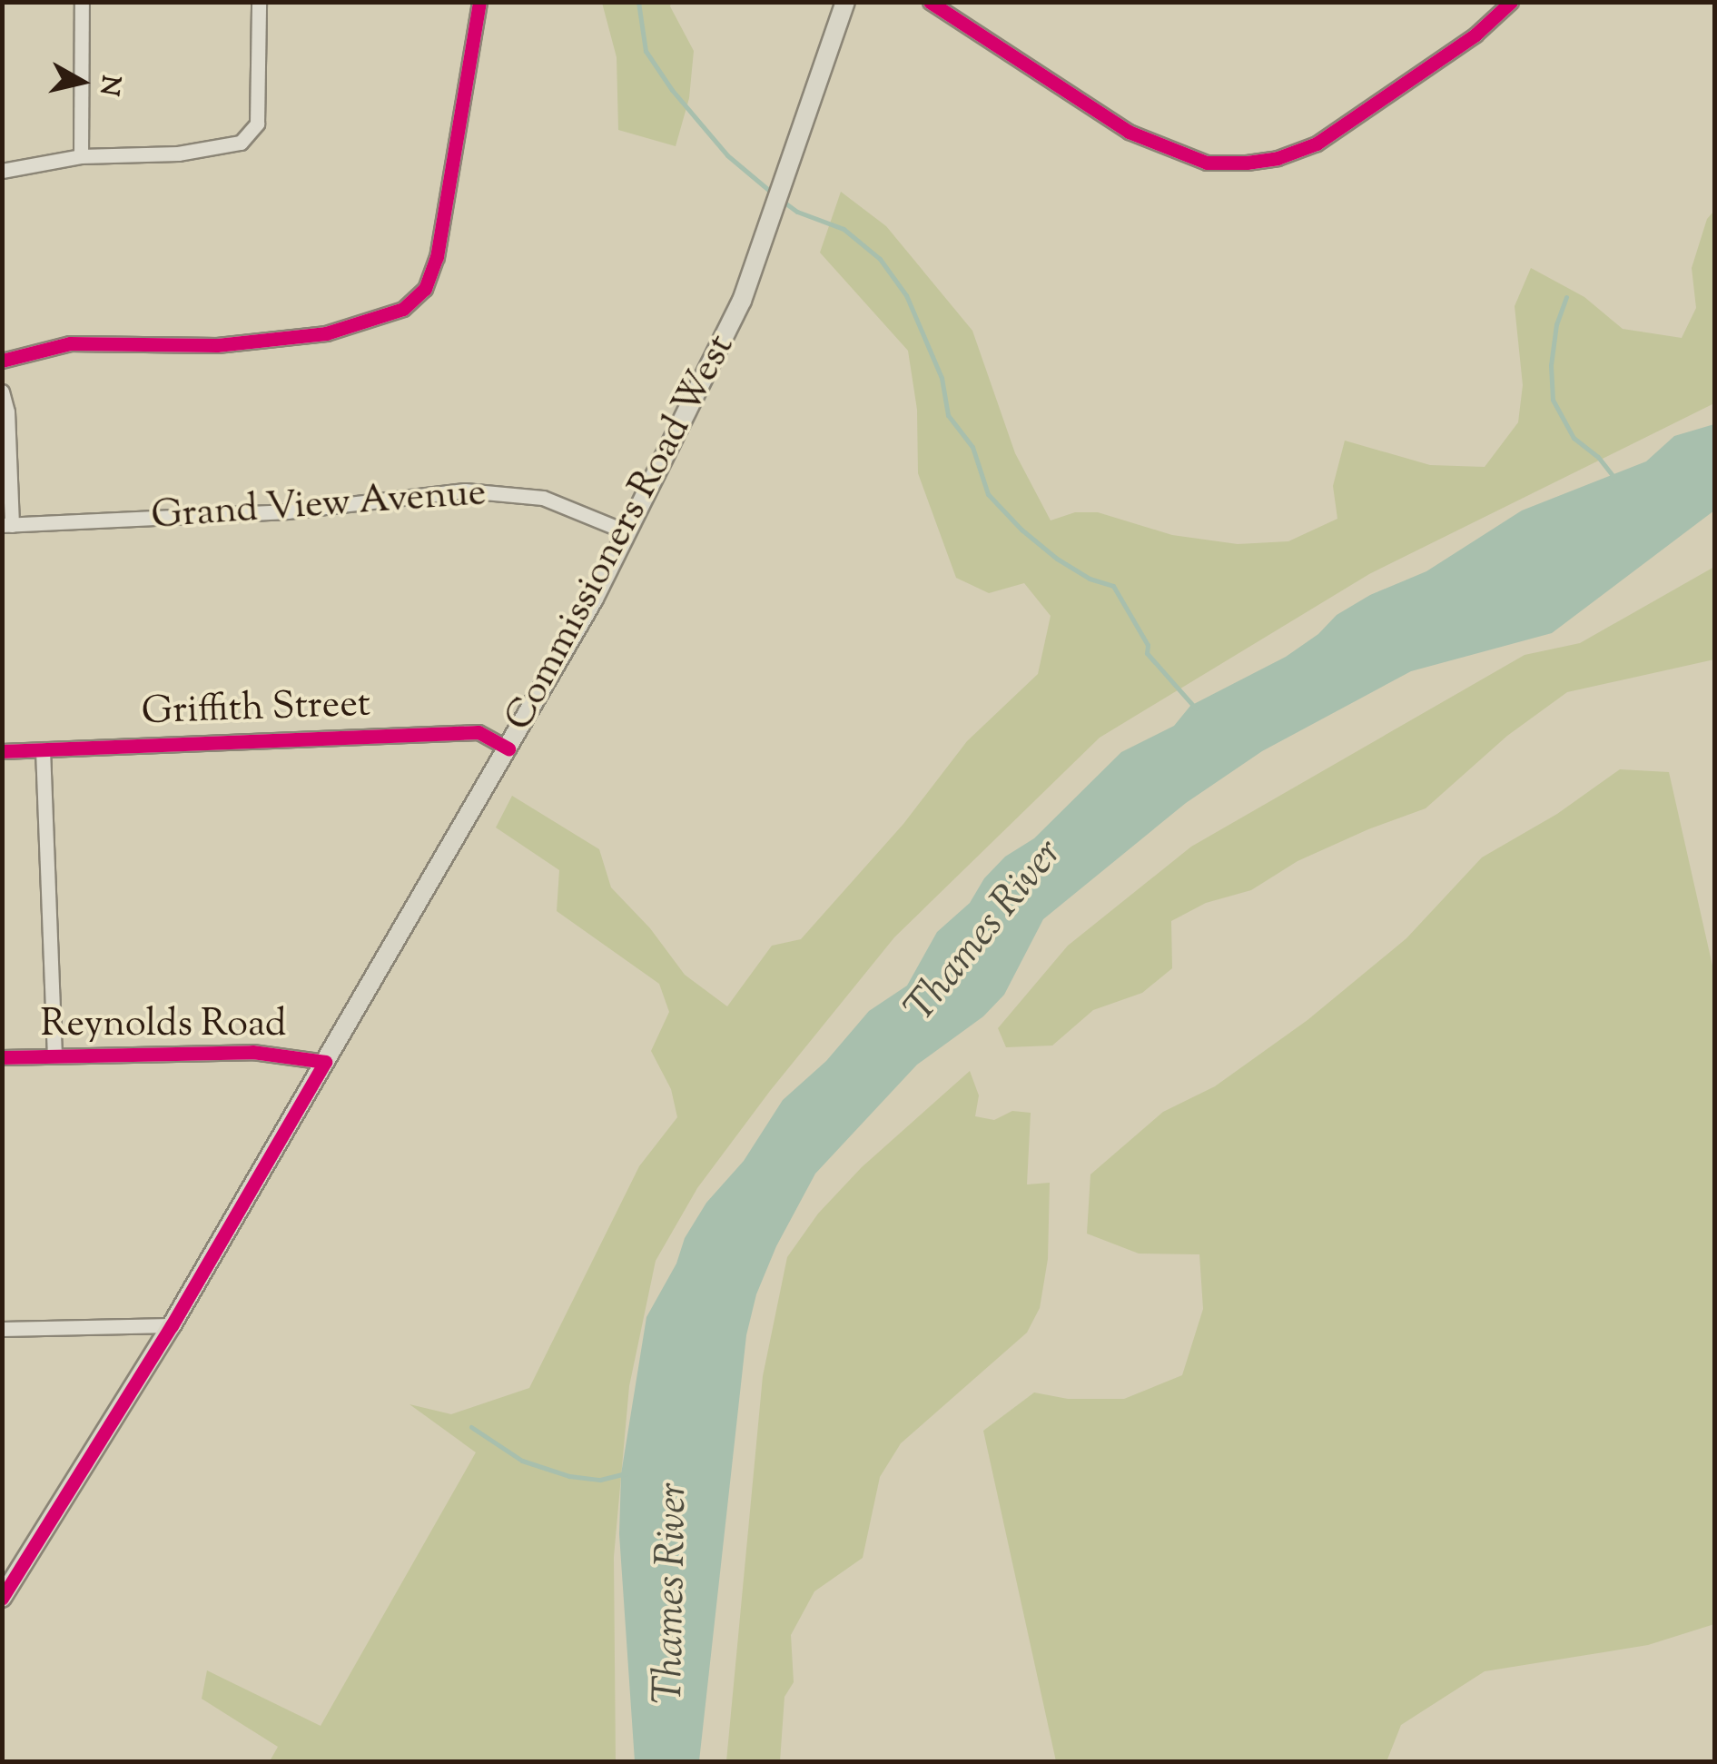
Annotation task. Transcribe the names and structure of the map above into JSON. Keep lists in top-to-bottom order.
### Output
{
  "streets": {
    "main road": ["Commissioners Road West"],
    "street": ["Grand View Avenue", "Griffith Street", "Reynolds Road"]
  },
  "crossings": [
    ["Grand View Avenue", "Commissioners Road West"],
    ["Commissioners Road West", "Griffith Street"],
    ["Commissioners Road West", "Reynolds Road"]
  ],
  "water": ["Thames River"],
  "north": "right"
}
